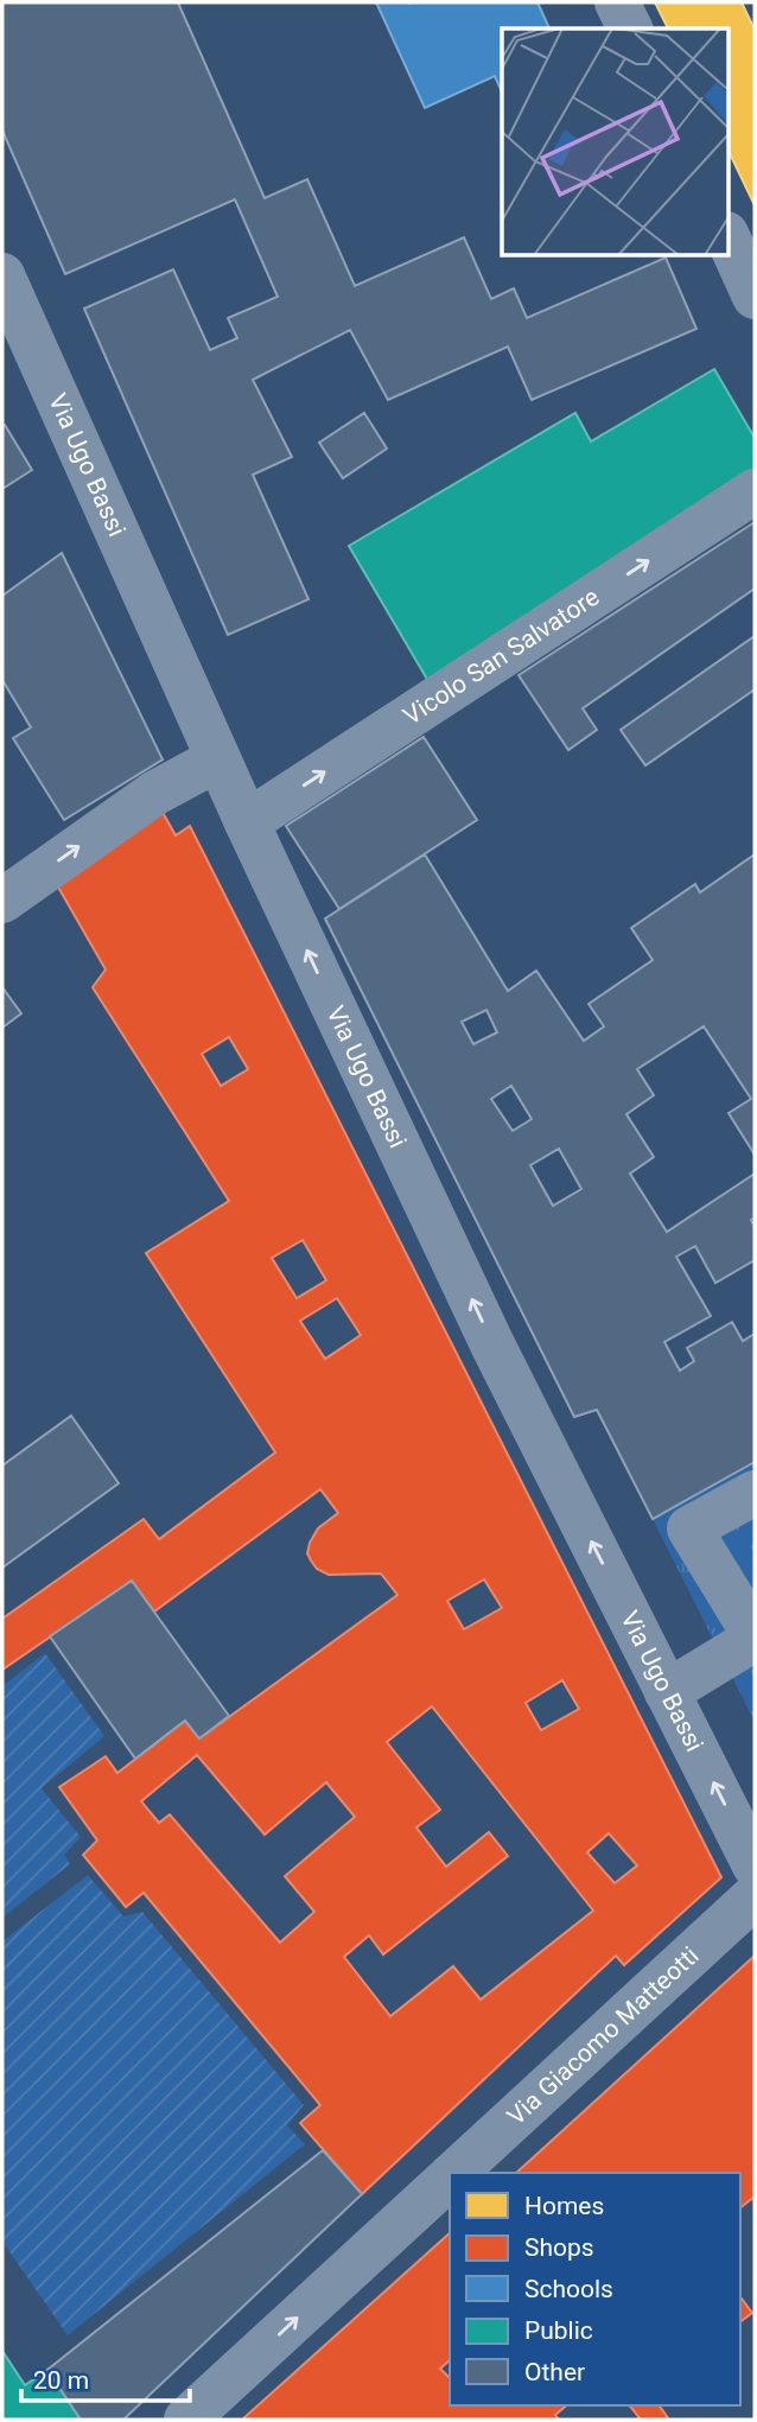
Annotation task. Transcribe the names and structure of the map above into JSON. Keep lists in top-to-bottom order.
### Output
{
  "streets": {
    "street": ["Via Ugo Bassi", "Vicolo San Salvatore", "Via Giacomo Matteotti"]
  },
  "crossings": [
    ["Via Ugo Bassi", "Vicolo San Salvatore"]
  ],
  "one_way": ["Via Ugo Bassi", "Vicolo San Salvatore", "Via Giacomo Matteotti"],
  "legend": [
    "Homes",
    "Shops",
    "Schools",
    "Public",
    "Other"
  ],
  "scale_bar": "20 m"
}
